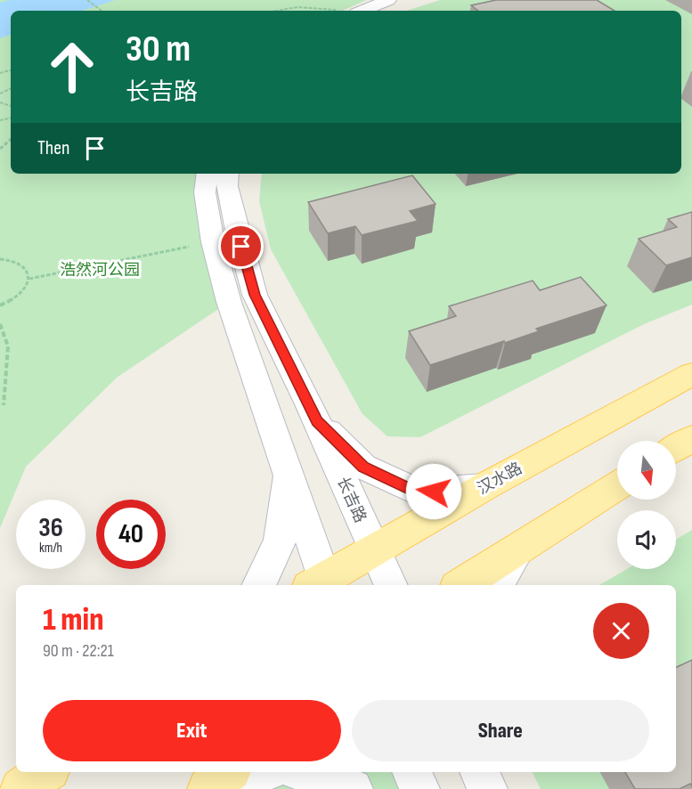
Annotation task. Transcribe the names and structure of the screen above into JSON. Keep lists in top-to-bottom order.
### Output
{
  "streets": {
    "main road": ["汉水路"],
    "street": ["长吉路"]
  },
  "crossings": [
    ["汉水路", "长吉路"]
  ],
  "parks": ["浩然河公园"],
  "north": "bottom",
  "page": {
    "turn": ["30 m", "长吉路"],
    "then": "Then",
    "speed": "36 km/h",
    "limit": "40",
    "heading": ["1 min", "90 m · 22:21"],
    "buttons": ["Exit", "Share"]
  }
}
